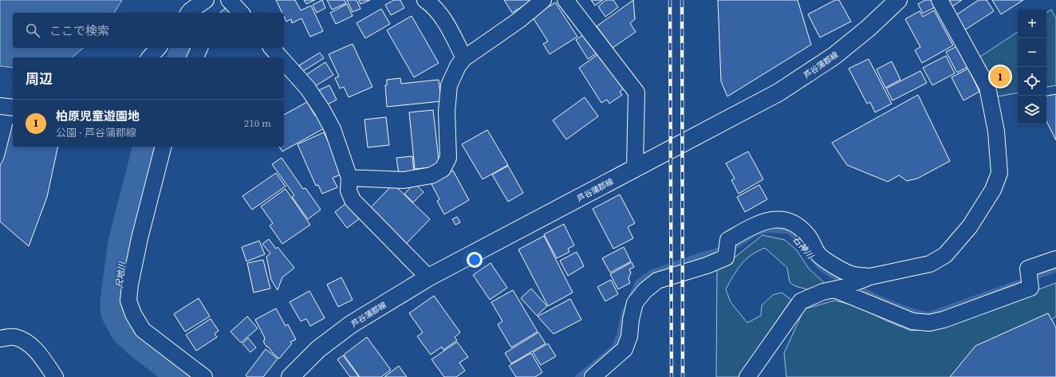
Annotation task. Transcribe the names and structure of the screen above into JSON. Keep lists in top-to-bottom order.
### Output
{
  "streets": {
    "main road": ["芦谷蒲郡線"]
  },
  "water": ["石神川", "尺地川"],
  "page": {
    "map_buttons": ["+", "−"],
    "search": "ここで検索",
    "heading": "周辺",
    "pins": "1",
    "list": [
      {
        "mark": "1",
        "name": "柏原児童遊園地",
        "note": "公園 · 芦谷蒲郡線",
        "value": "210 m"
      }
    ]
  }
}
